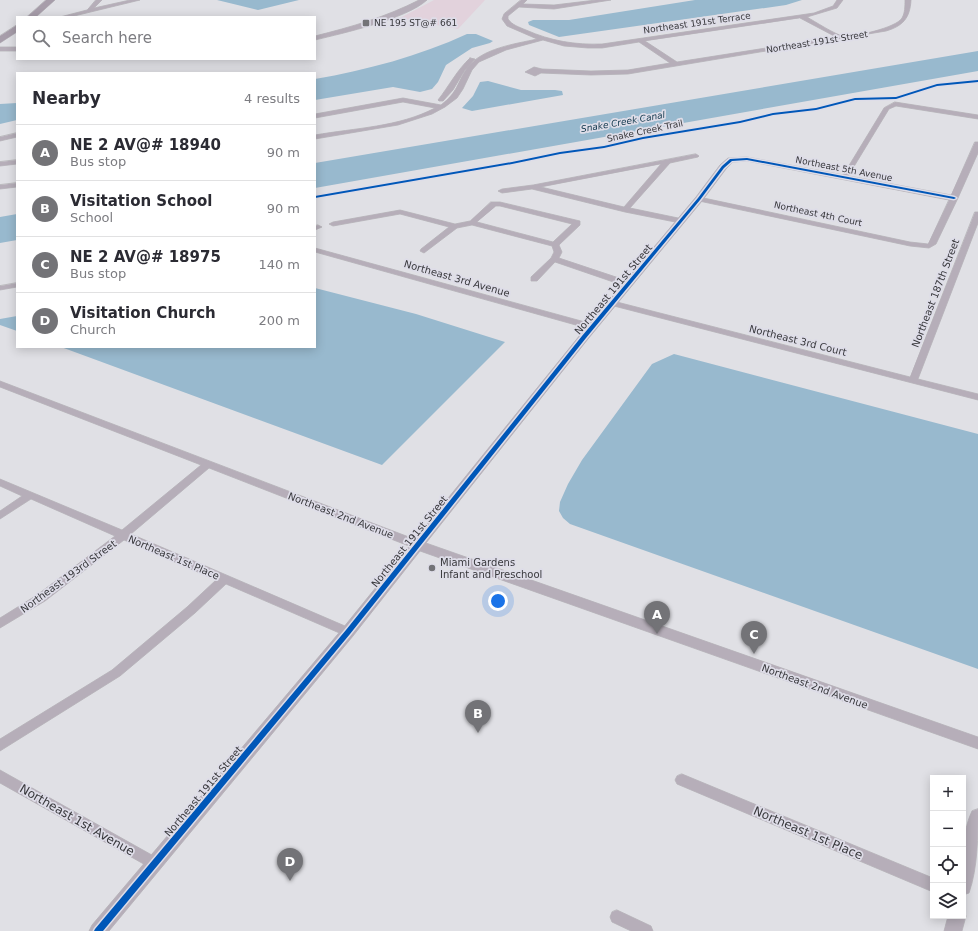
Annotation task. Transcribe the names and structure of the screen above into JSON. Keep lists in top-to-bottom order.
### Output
{
  "streets": {
    "street": [
      "Northeast 191st Terrace",
      "Northeast 191st Street",
      "Northeast 5th Avenue",
      "Northeast 4th Court",
      "Northeast 3rd Avenue",
      "Northeast 187th Street",
      "Northeast 3rd Court",
      "Northeast 2nd Avenue",
      "Northeast 1st Place",
      "Northeast 193rd Street",
      "Northeast 1st Avenue"
    ],
    "cycle path": ["Snake Creek Trail"]
  },
  "crossings": [
    ["Northeast 191st Street", "Northeast 5th Avenue"],
    ["Northeast 191st Street", "Northeast 4th Court"],
    ["Northeast 191st Street", "Northeast 3rd Avenue"],
    ["Northeast 191st Street", "Northeast 3rd Court"],
    ["Northeast 191st Street", "Northeast 2nd Avenue"],
    ["Northeast 191st Street", "Northeast 1st Place"],
    ["Northeast 191st Street", "Northeast 1st Avenue"],
    ["Northeast 5th Avenue", "Northeast 4th Court"],
    ["Northeast 187th Street", "Northeast 3rd Court"],
    ["Northeast 2nd Avenue", "Northeast 193rd Street"],
    ["Northeast 1st Place", "Northeast 193rd Street"]
  ],
  "water": ["Snake Creek Canal"],
  "places": {
    "transit": ["NE 195 ST@# 661"],
    "other": ["Miami Gardens Infant and Preschool"]
  },
  "page": {
    "search": "Search here",
    "heading": ["Nearby", "4 results"],
    "list": [
      {
        "mark": "A",
        "name": "NE 2 AV@# 18940",
        "note": "Bus stop",
        "value": "90 m"
      },
      {
        "mark": "B",
        "name": "Visitation School",
        "note": "School",
        "value": "90 m"
      },
      {
        "mark": "C",
        "name": "NE 2 AV@# 18975",
        "note": "Bus stop",
        "value": "140 m"
      },
      {
        "mark": "D",
        "name": "Visitation Church",
        "note": "Church",
        "value": "200 m"
      }
    ],
    "pins": [
      "A",
      "C",
      "B",
      "D"
    ],
    "map_buttons": ["+", "−"]
  }
}
